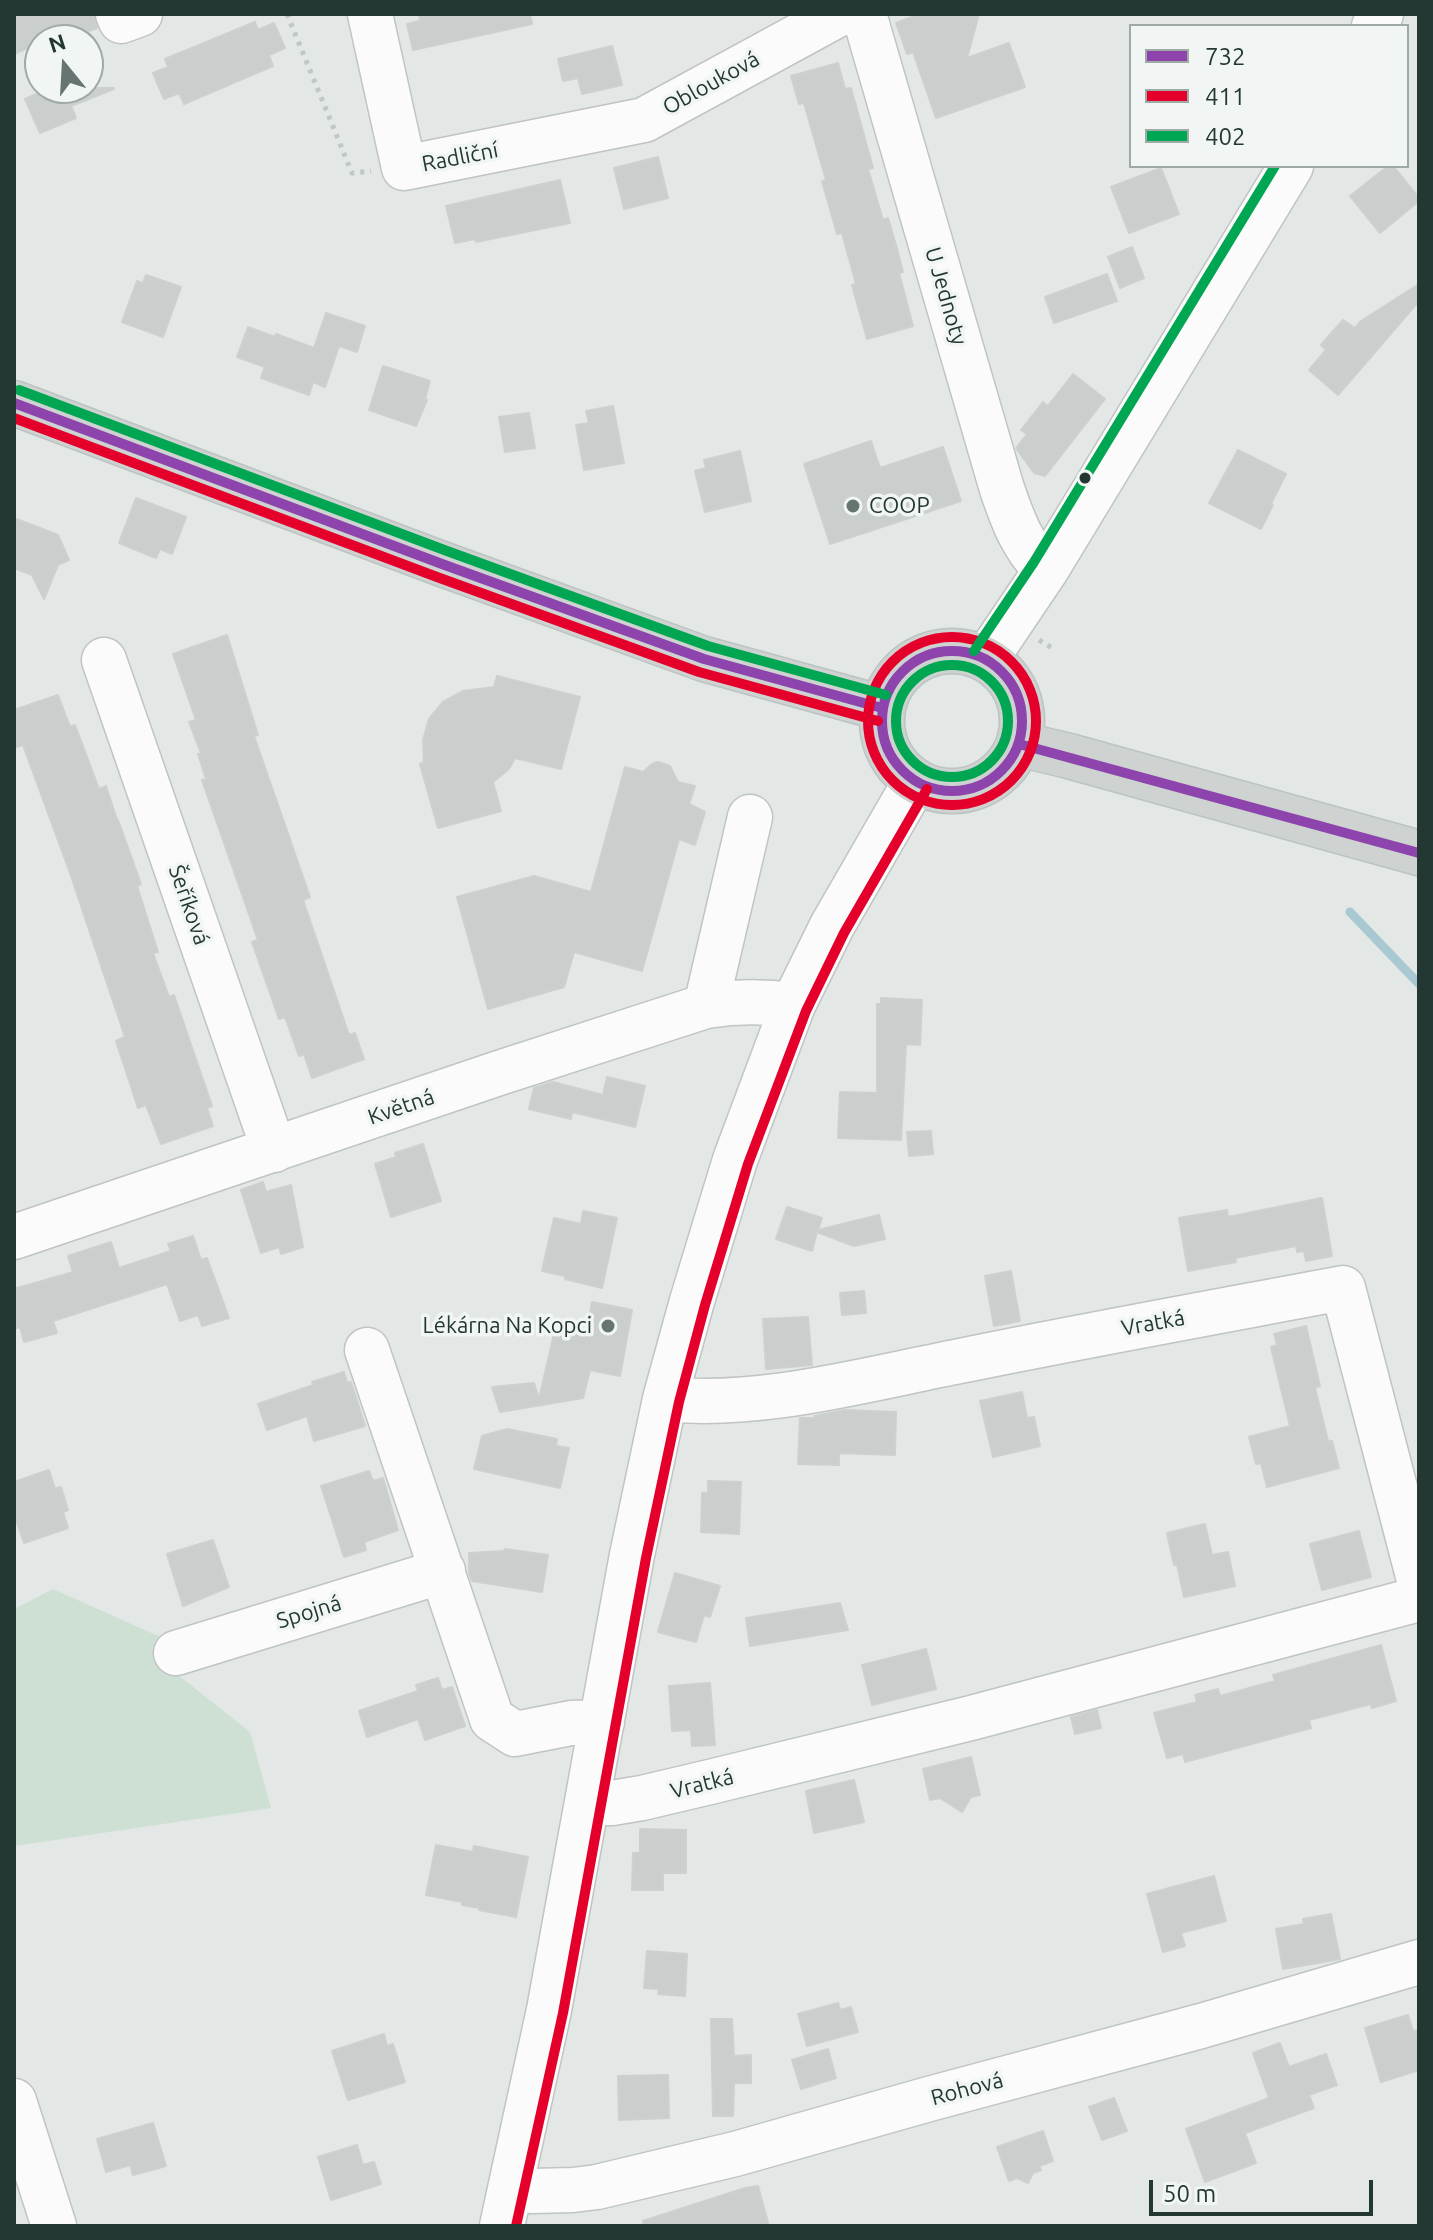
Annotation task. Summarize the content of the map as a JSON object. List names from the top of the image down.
{
  "streets": {
    "street": [
      "Oblouková",
      "Radliční",
      "U Jednoty",
      "Šeříková",
      "Květná",
      "Vratká",
      "Spojná",
      "Rohová"
    ]
  },
  "crossings": [
    ["Oblouková", "Radliční"],
    ["Šeříková", "Květná"]
  ],
  "places": ["COOP", "Lékárna Na Kopci"],
  "lines": ["transit line 402", "transit line 732", "transit line 411"],
  "legend": ["732", "411", "402"],
  "scale_bar": "50 m",
  "north": "top"
}
